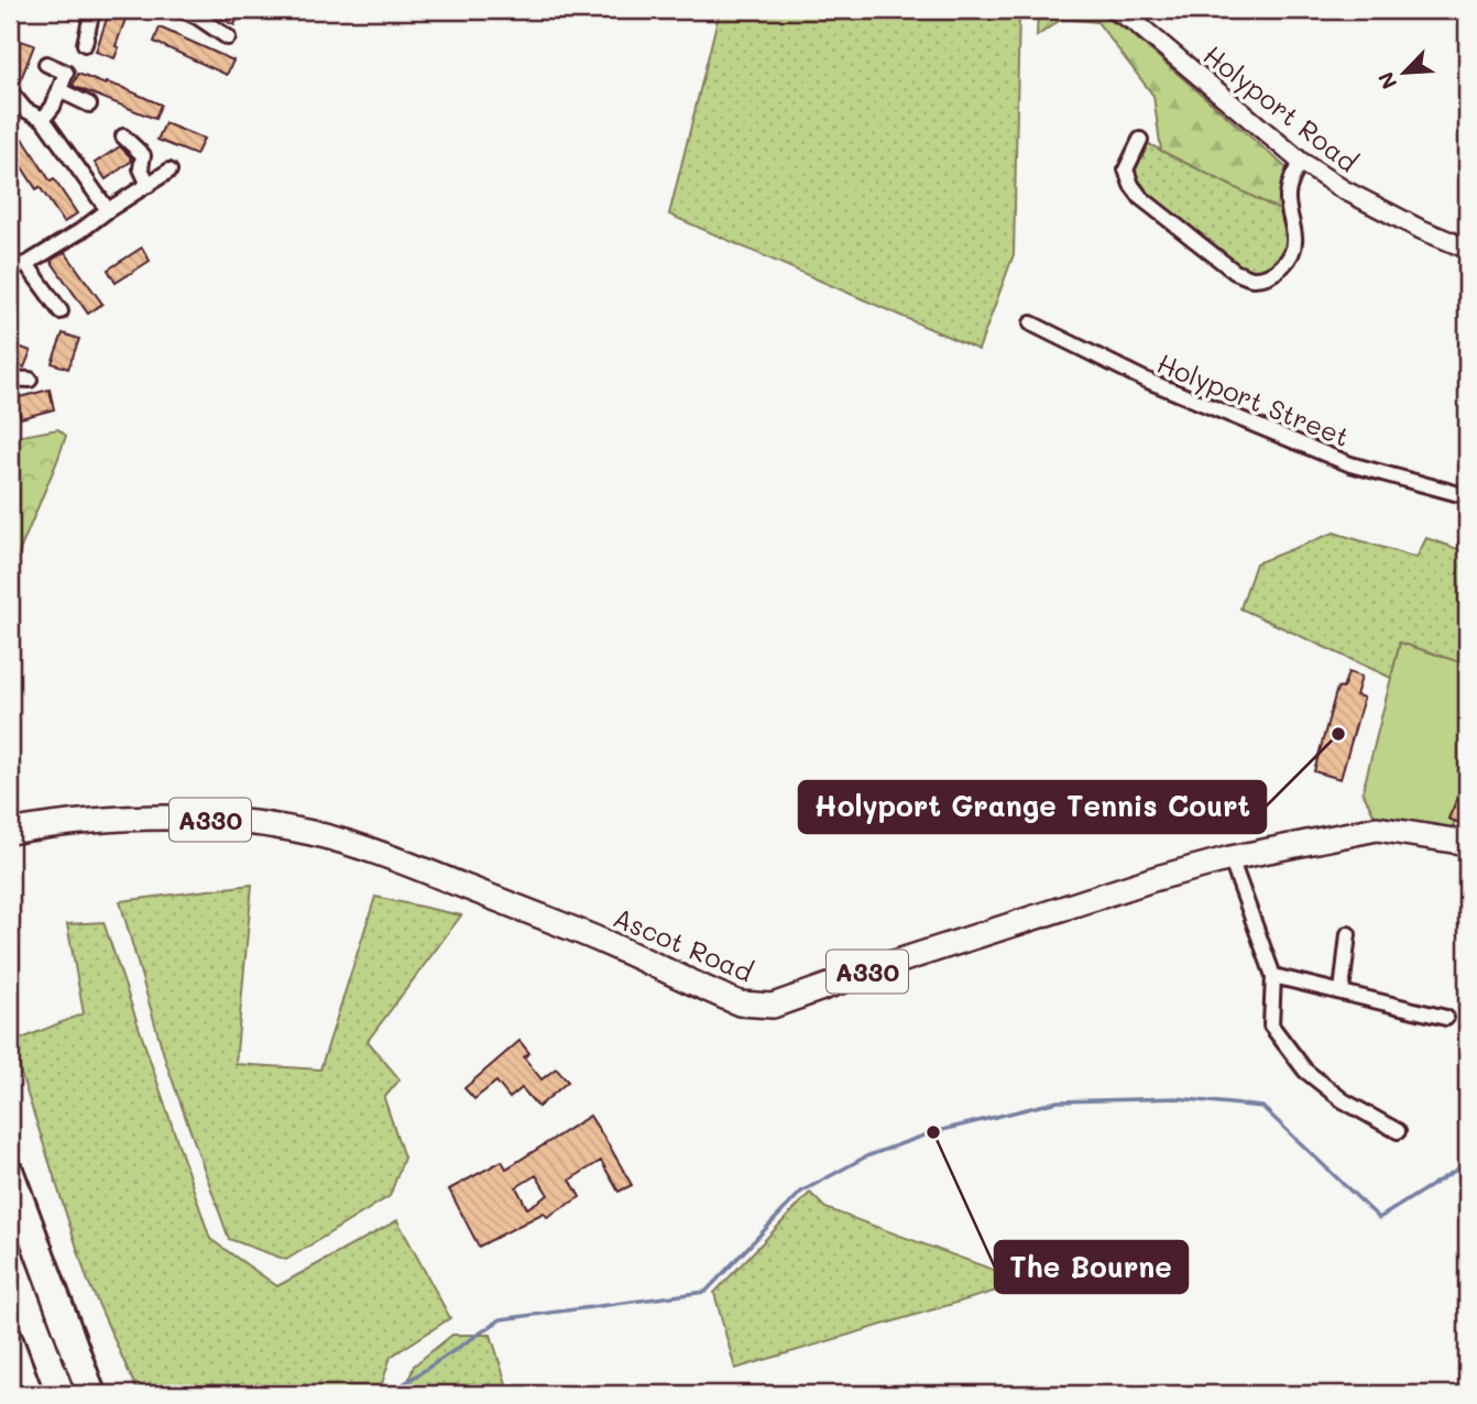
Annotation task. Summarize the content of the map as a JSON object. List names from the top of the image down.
{
  "streets": {
    "main road": ["A330", "Ascot Road"],
    "street": ["Holyport Road", "Holyport Street"]
  },
  "places": ["Holyport Grange Tennis Court", "The Bourne"],
  "north": "bottom left"
}
